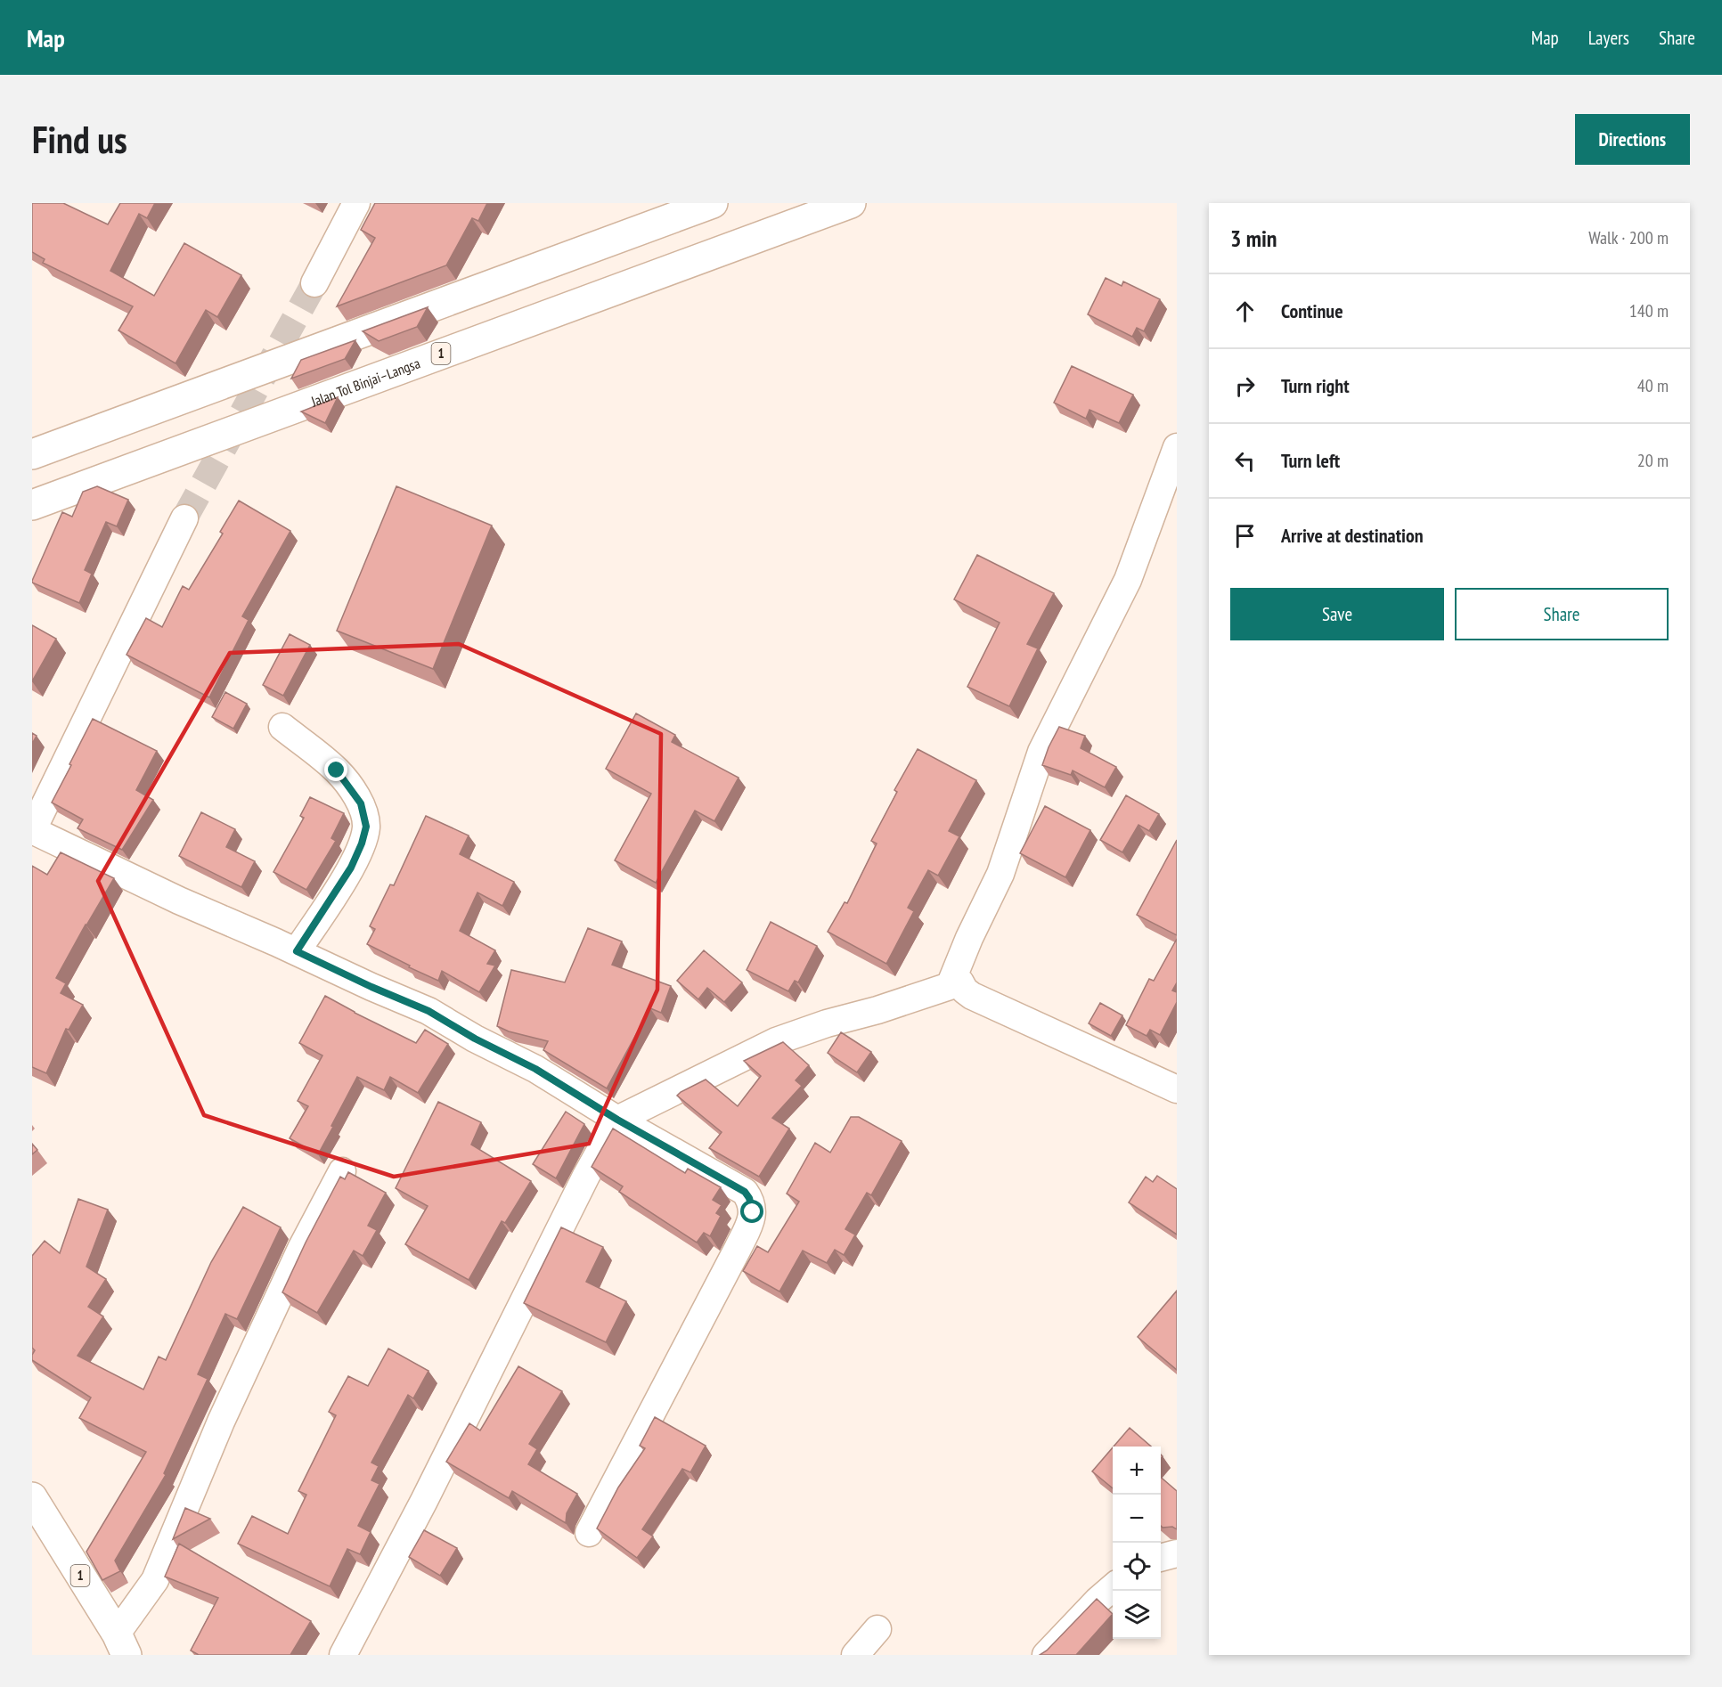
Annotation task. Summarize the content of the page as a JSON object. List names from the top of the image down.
{
  "streets": {
    "highway": ["1", "Jalan Tol Binjai–Langsa"]
  },
  "page": {
    "header": "Map",
    "nav": ["Map", "Layers", "Share"],
    "buttons": [
      "Directions",
      ["Save", "Share"]
    ],
    "title": "Find us",
    "heading": ["3 min", "Walk · 200 m"],
    "list": [
      ["Continue", "140 m"],
      ["Turn right", "40 m"],
      ["Turn left", "20 m"],
      "Arrive at destination"
    ],
    "map_buttons": ["+", "−"]
  }
}
